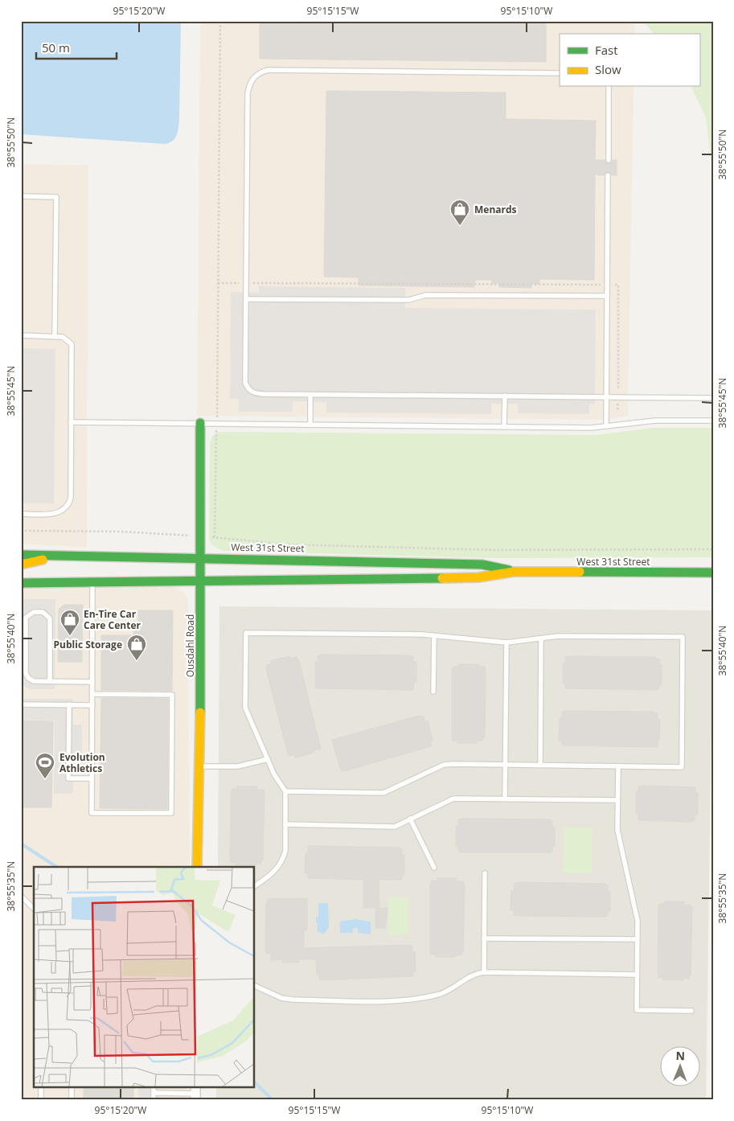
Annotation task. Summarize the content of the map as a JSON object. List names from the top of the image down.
{
  "streets": {
    "main road": ["West 31st Street", "Ousdahl Road"]
  },
  "crossings": [
    ["West 31st Street", "Ousdahl Road"]
  ],
  "places": {
    "shop": ["Menards", "En-Tire Car Care Center", "Public Storage"],
    "sports": ["Evolution Athletics"]
  },
  "legend": ["Fast", "Slow"],
  "scale_bar": "50 m",
  "north": "top",
  "coordinates": [
    "95°15'20\"W",
    "95°15'15\"W",
    "95°15'10\"W",
    "38°55'50\"N",
    "38°55'45\"N",
    "38°55'40\"N",
    "38°55'35\"N"
  ]
}
